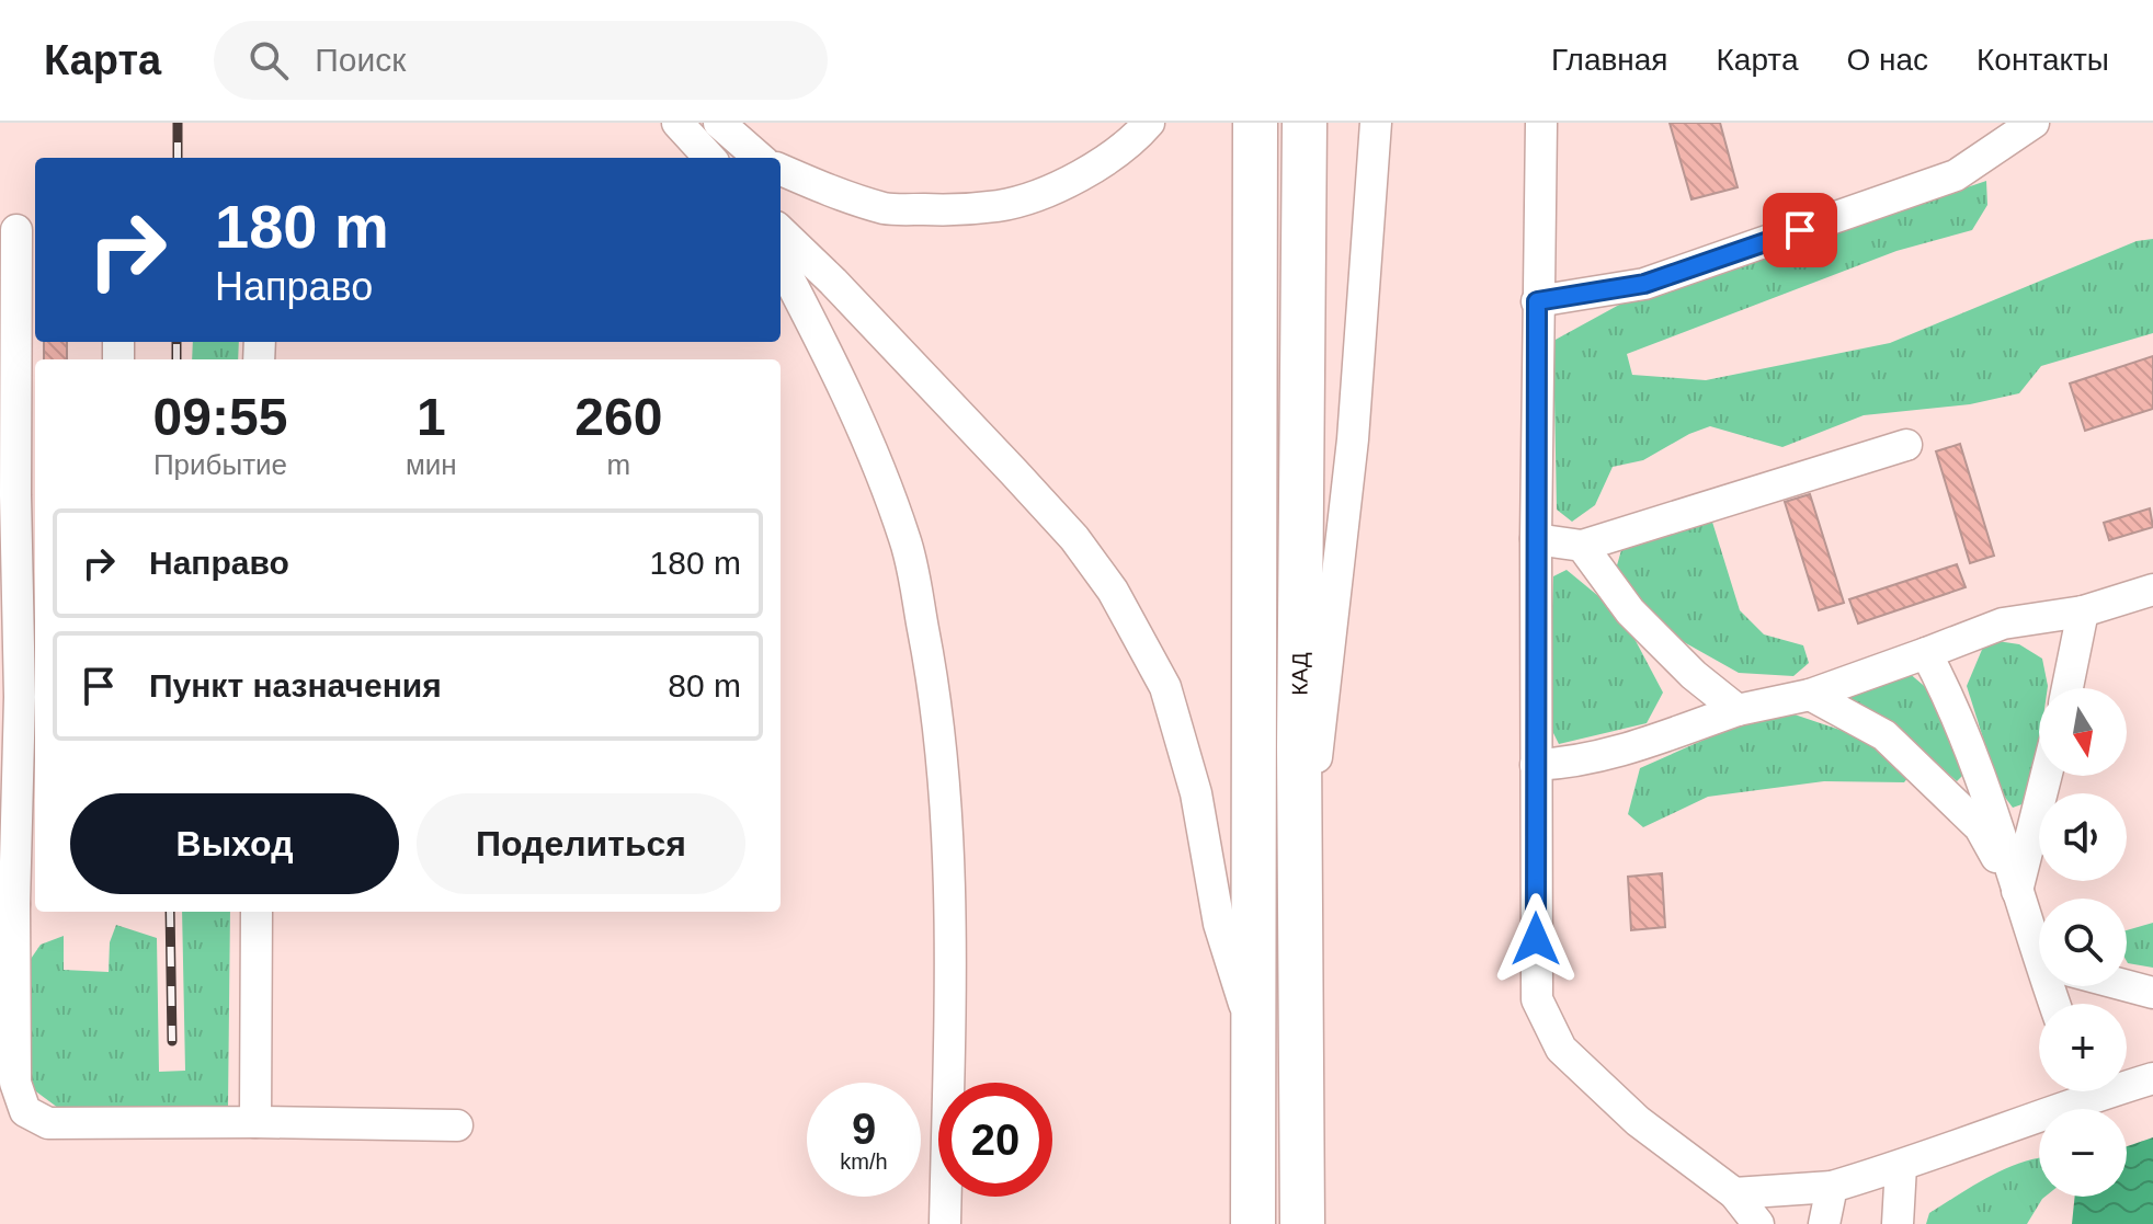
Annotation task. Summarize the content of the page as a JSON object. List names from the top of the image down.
{
  "streets": {
    "highway": ["КАД"]
  },
  "north": "bottom",
  "page": {
    "header": "Карта",
    "search": "Поиск",
    "nav": [
      "Главная",
      "Карта",
      "О нас",
      "Контакты"
    ],
    "turn": ["180 m", "Направо"],
    "eta": [
      "09:55",
      "Прибытие",
      "1",
      "мин",
      "260",
      "m"
    ],
    "list": [
      {
        "name": "Направо",
        "value": "180 m"
      },
      {
        "name": "Пункт назначения",
        "value": "80 m"
      }
    ],
    "map_buttons": ["+", "−"],
    "buttons": ["Выход", "Поделиться"],
    "speed": "9 km/h",
    "limit": "20"
  }
}
